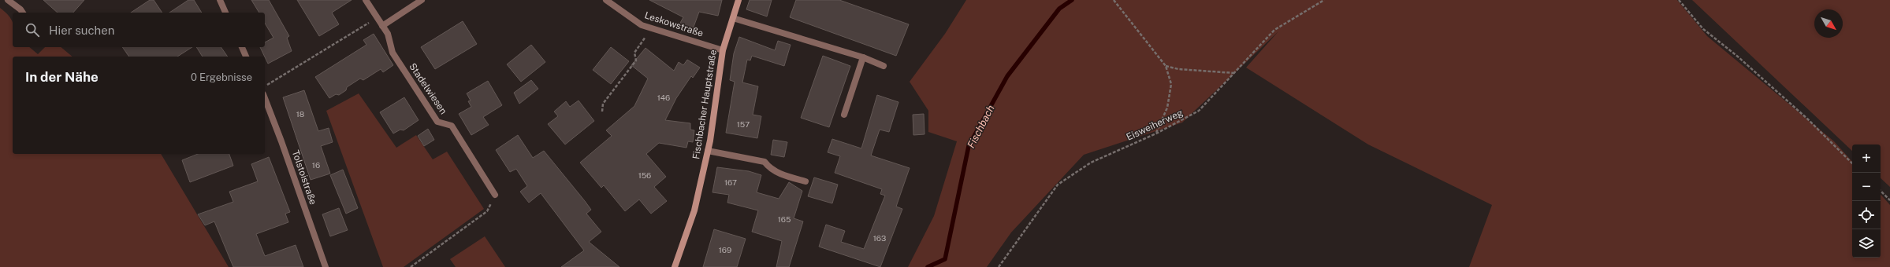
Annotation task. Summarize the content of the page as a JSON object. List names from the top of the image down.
{
  "streets": {
    "main road": ["Fischbacher Hauptstraße"],
    "street": ["Leskowstraße", "Stadelwiesen", "Tolstoistraße"],
    "path": ["Eisweiherweg"]
  },
  "crossings": [
    ["Leskowstraße", "Fischbacher Hauptstraße"]
  ],
  "water": ["Fischbach"],
  "house_numbers": [
    "146",
    "18",
    "157",
    "16",
    "156",
    "167",
    "165",
    "163",
    "169"
  ],
  "north": "bottom right",
  "page": {
    "search": "Hier suchen",
    "heading": ["In der Nähe", "0 Ergebnisse"],
    "map_buttons": ["+", "−"]
  }
}
